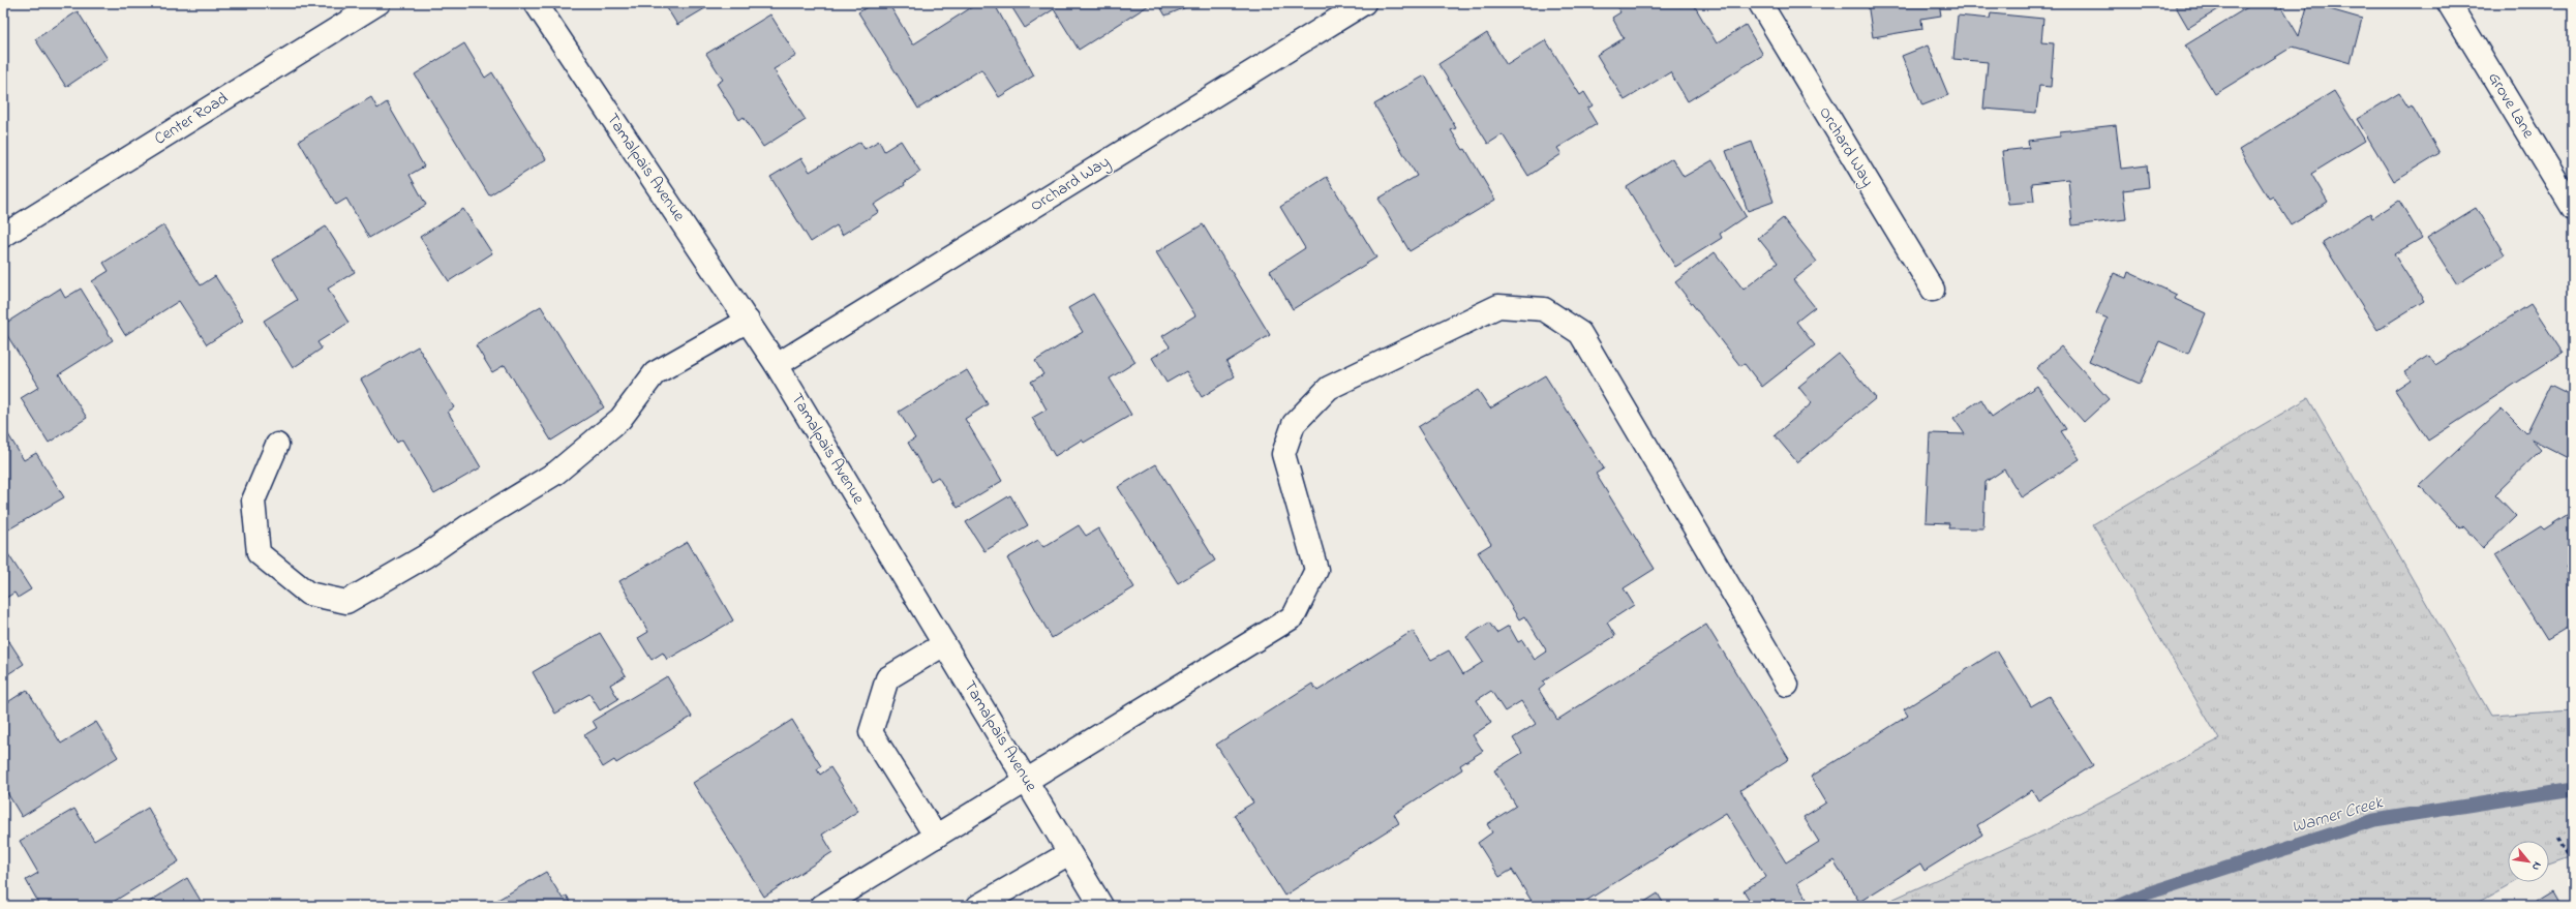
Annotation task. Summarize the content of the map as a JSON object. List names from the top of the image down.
{
  "streets": {
    "street": [
      "Grove Lane",
      "Center Road",
      "Orchard Way",
      "Tamalpais Avenue"
    ]
  },
  "crossings": [
    ["Orchard Way", "Tamalpais Avenue"]
  ],
  "water": ["Warner Creek"],
  "north": "bottom right"
}
